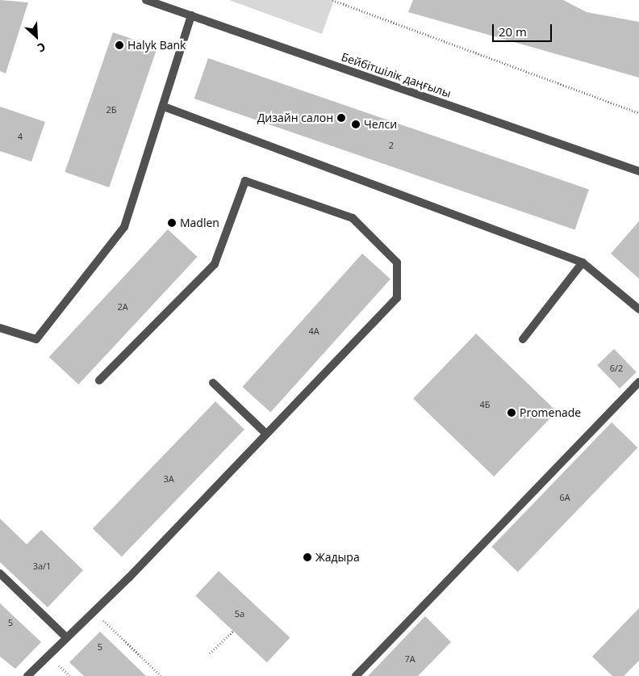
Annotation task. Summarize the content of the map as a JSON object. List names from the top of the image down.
{
  "streets": {
    "street": ["Бейбітшілік даңғылы"]
  },
  "places": [
    "Halyk Bank",
    "Дизайн салон",
    "Челси",
    "Madlen",
    "Promenade",
    "Жадыра"
  ],
  "house_numbers": [
    "2Б",
    "4",
    "2",
    "2А",
    "4А",
    "6/2",
    "4Б",
    "3А",
    "6А",
    "3а/1",
    "5а",
    "5",
    "5",
    "7А"
  ],
  "scale_bar": "20 m",
  "north": "bottom right"
}
